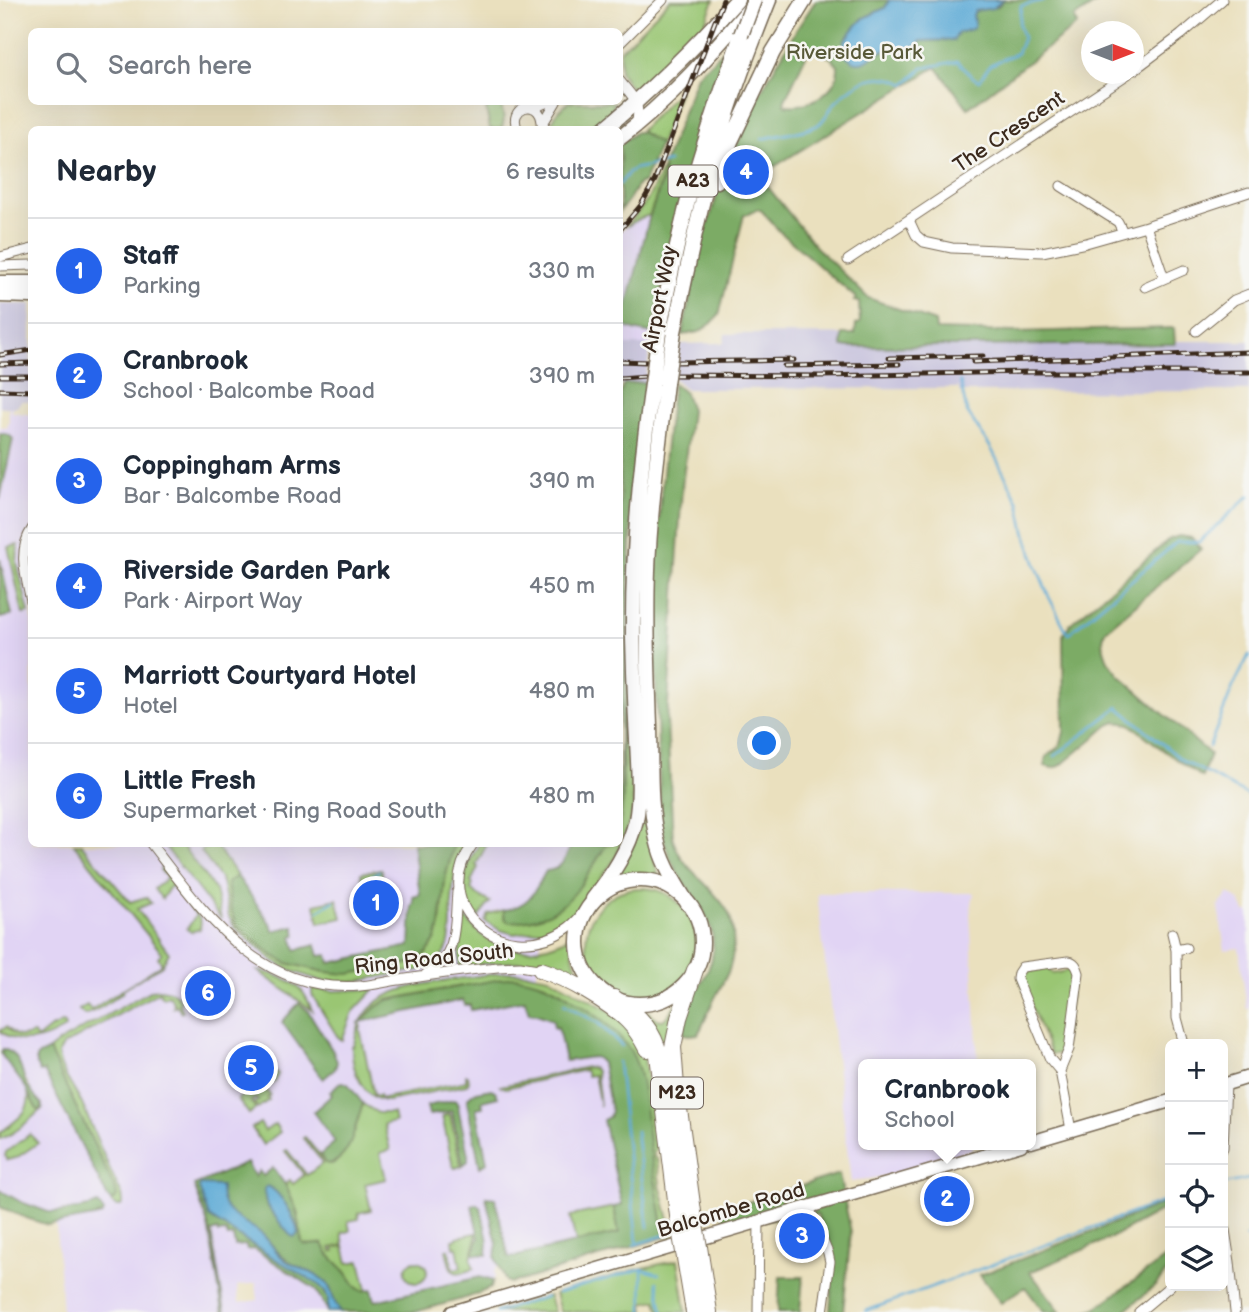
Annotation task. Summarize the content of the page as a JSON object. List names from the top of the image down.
{
  "streets": {
    "highway": ["M23"],
    "main road": ["A23", "Airport Way", "Balcombe Road"],
    "street": ["The Crescent", "Ring Road South"]
  },
  "crossings": [
    ["A23", "Airport Way"],
    ["Airport Way", "Ring Road South"],
    ["Airport Way", "M23"],
    ["Ring Road South", "M23"]
  ],
  "parks": ["Riverside Park"],
  "north": "right",
  "page": {
    "search": "Search here",
    "heading": ["Nearby", "6 results"],
    "pins": [
      "4",
      "1",
      "6",
      "5",
      "2",
      "3"
    ],
    "list": [
      {
        "mark": "1",
        "name": "Staff",
        "note": "Parking",
        "value": "330 m"
      },
      {
        "mark": "2",
        "name": "Cranbrook",
        "note": "School · Balcombe Road",
        "value": "390 m"
      },
      {
        "mark": "3",
        "name": "Coppingham Arms",
        "note": "Bar · Balcombe Road",
        "value": "390 m"
      },
      {
        "mark": "4",
        "name": "Riverside Garden Park",
        "note": "Park · Airport Way",
        "value": "450 m"
      },
      {
        "mark": "5",
        "name": "Marriott Courtyard Hotel",
        "note": "Hotel",
        "value": "480 m"
      },
      {
        "mark": "6",
        "name": "Little Fresh",
        "note": "Supermarket · Ring Road South",
        "value": "480 m"
      }
    ],
    "map_buttons": ["+", "−"],
    "popup": ["Cranbrook", "School"]
  }
}
